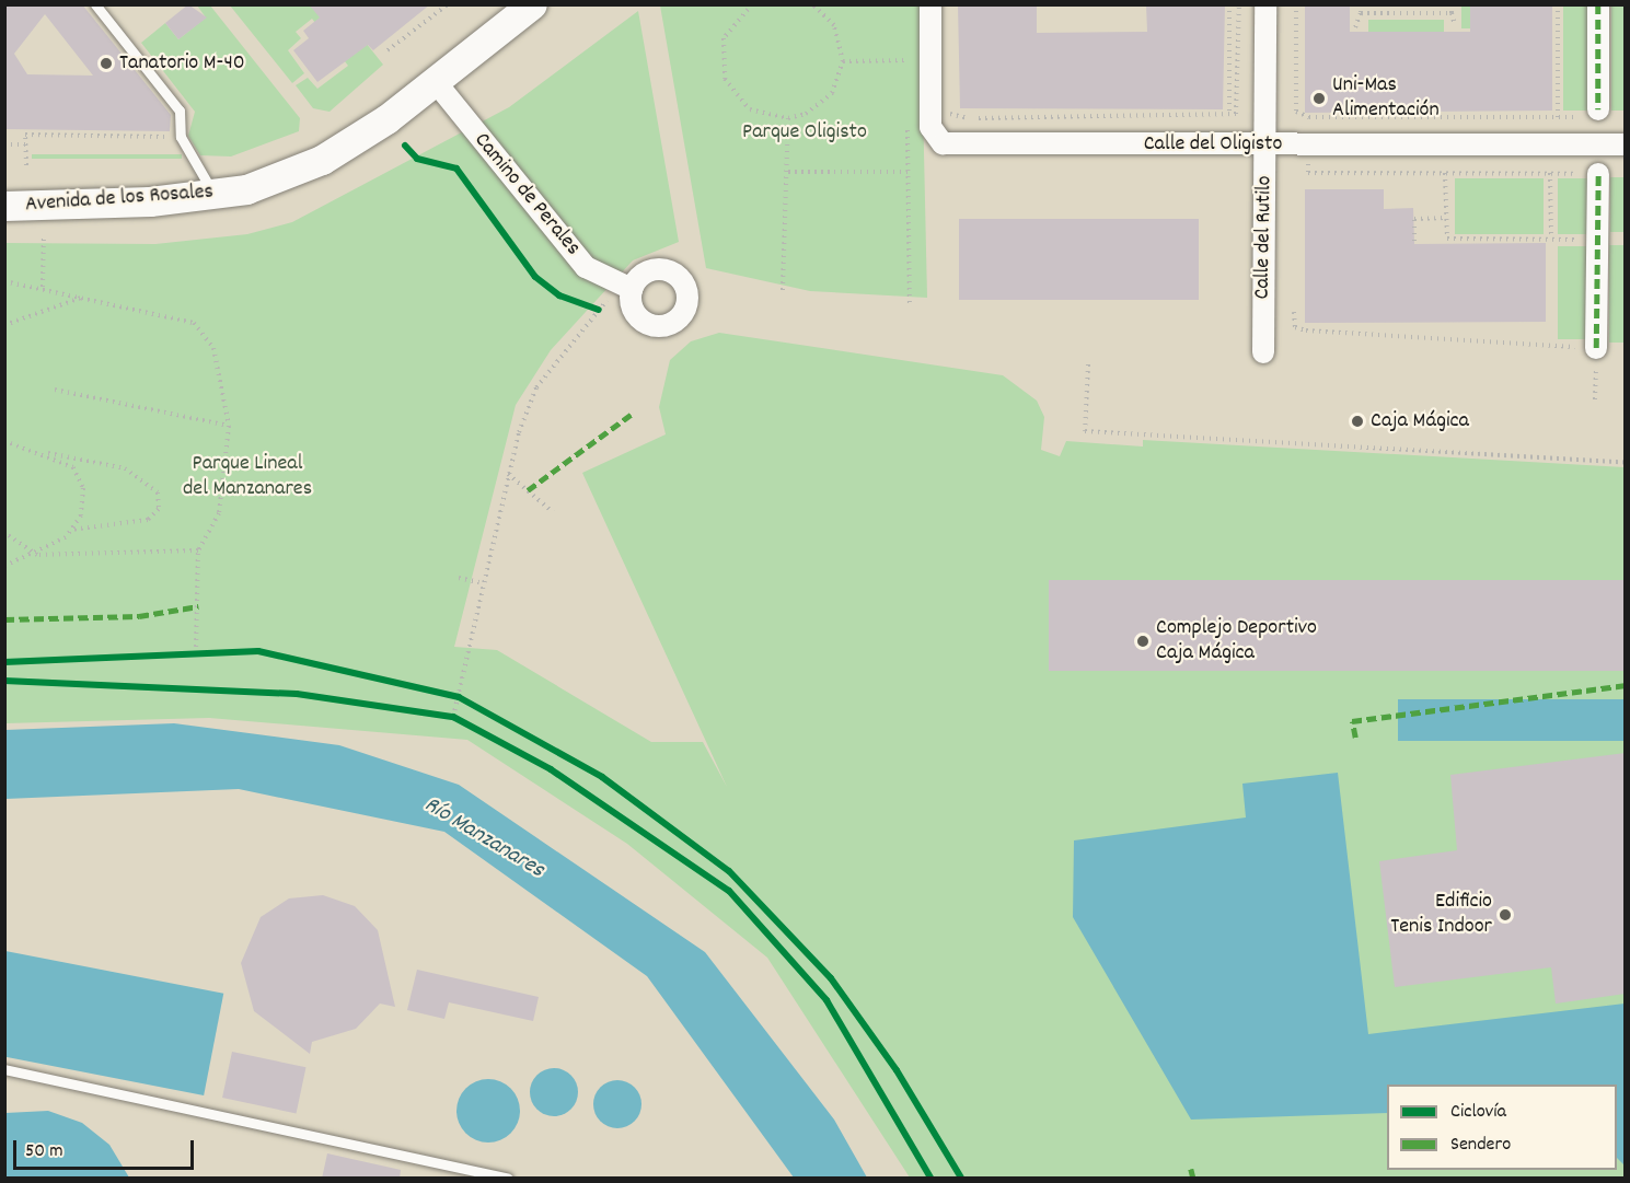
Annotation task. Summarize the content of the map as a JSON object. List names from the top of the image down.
{
  "streets": {
    "main road": ["Avenida de los Rosales"],
    "street": ["Calle del Oligisto", "Camino de Perales", "Calle del Rutilo"]
  },
  "crossings": [
    ["Calle del Oligisto", "Calle del Rutilo"],
    ["Camino de Perales", "Avenida de los Rosales"]
  ],
  "water": ["Río Manzanares"],
  "parks": ["Parque Oligisto", "Parque Lineal del Manzanares"],
  "places": [
    "Tanatorio M-40",
    "Uni-Mas Alimentación",
    "Caja Mágica",
    "Complejo Deportivo Caja Mágica",
    "Edificio Tenis Indoor"
  ],
  "legend": ["Ciclovía", "Sendero"],
  "scale_bar": "50 m"
}
